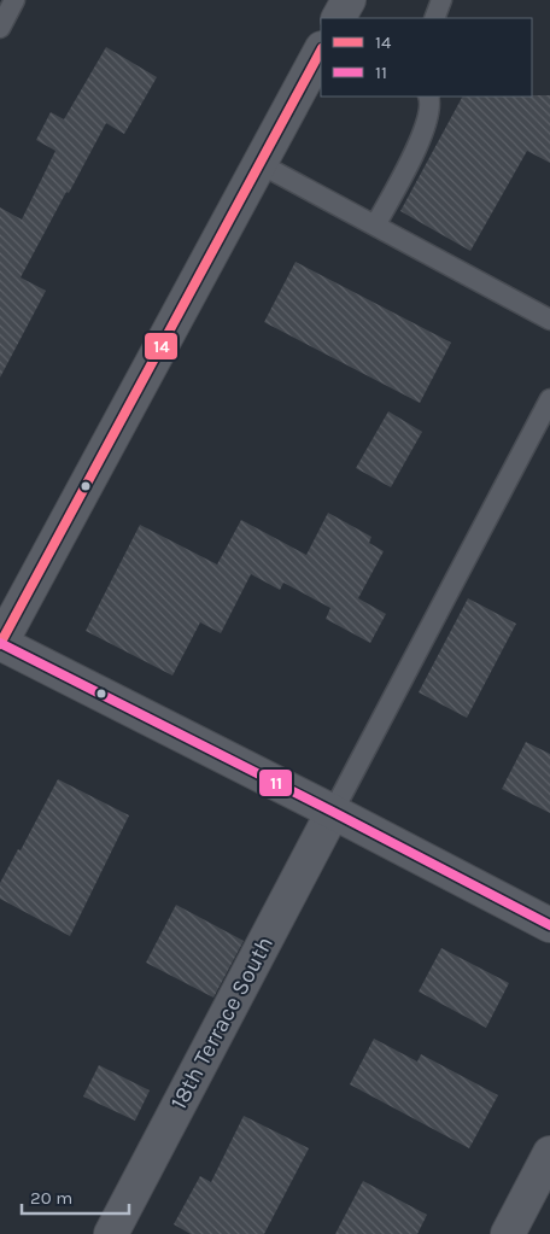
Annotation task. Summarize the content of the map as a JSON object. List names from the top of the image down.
{
  "streets": {
    "street": ["18th Terrace South"]
  },
  "lines": ["transit line 14", "transit line 11"],
  "legend": ["14", "11"],
  "scale_bar": "20 m"
}
